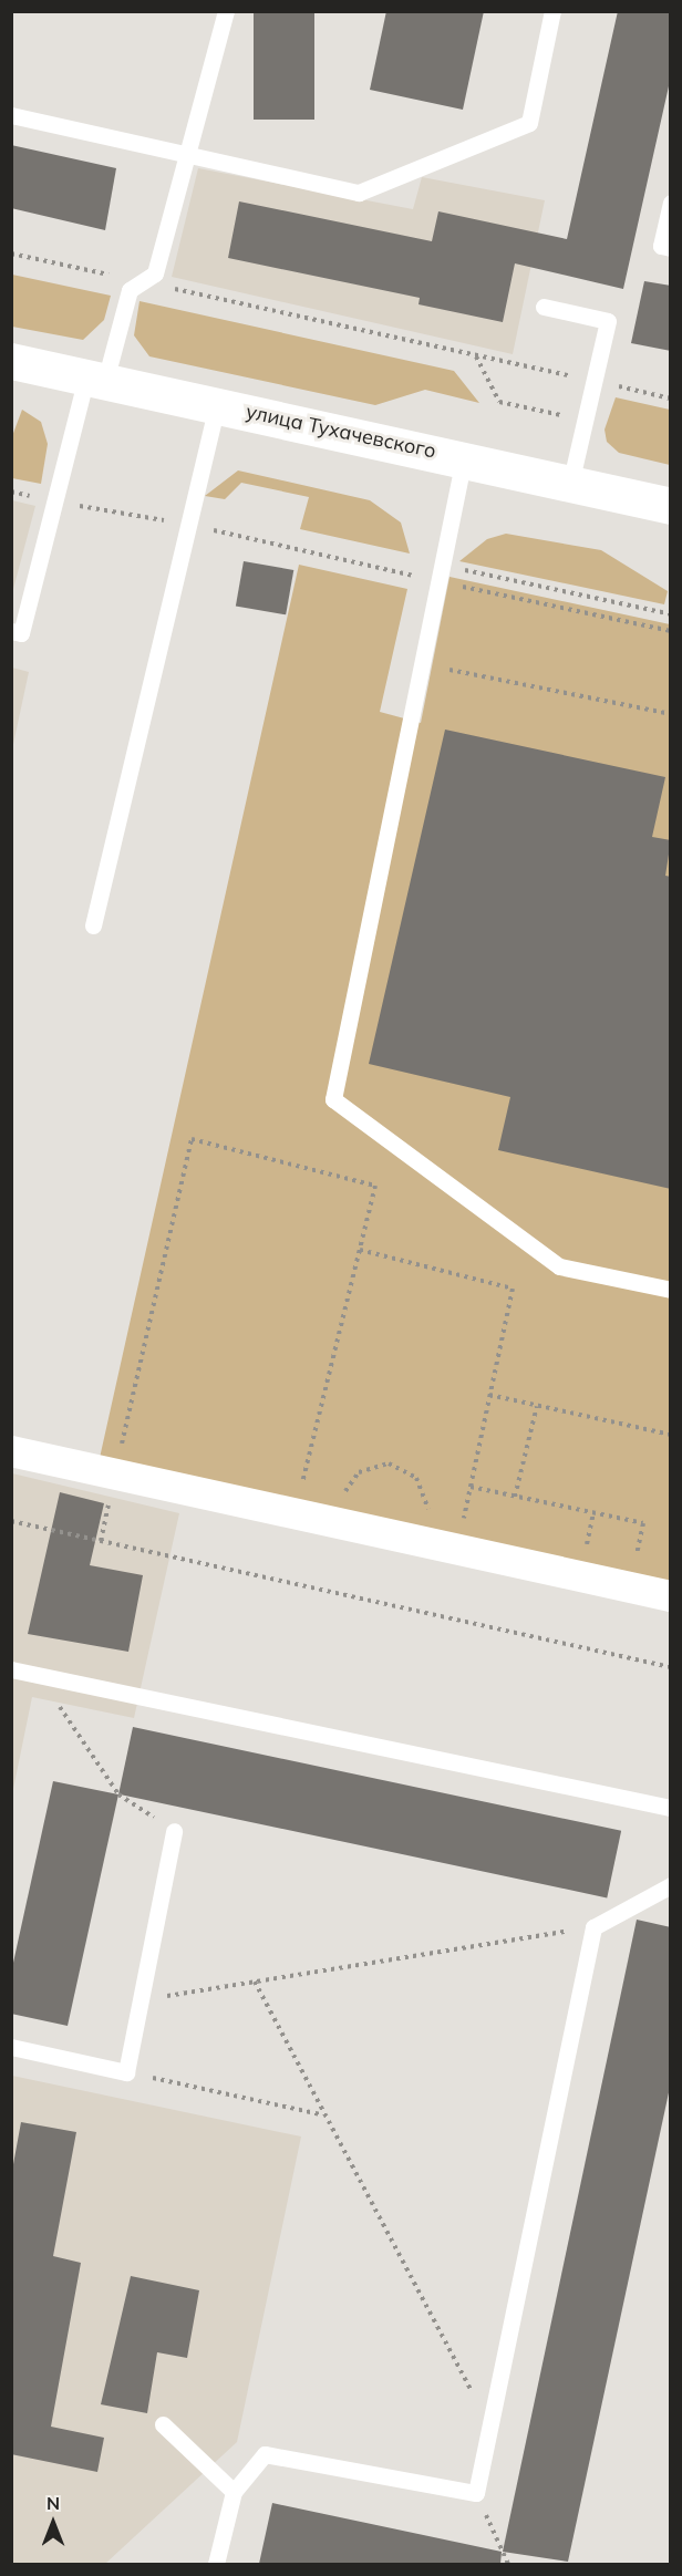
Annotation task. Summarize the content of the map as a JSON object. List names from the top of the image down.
{
  "streets": {
    "street": ["улица Тухачевского"]
  },
  "north": "top"
}
